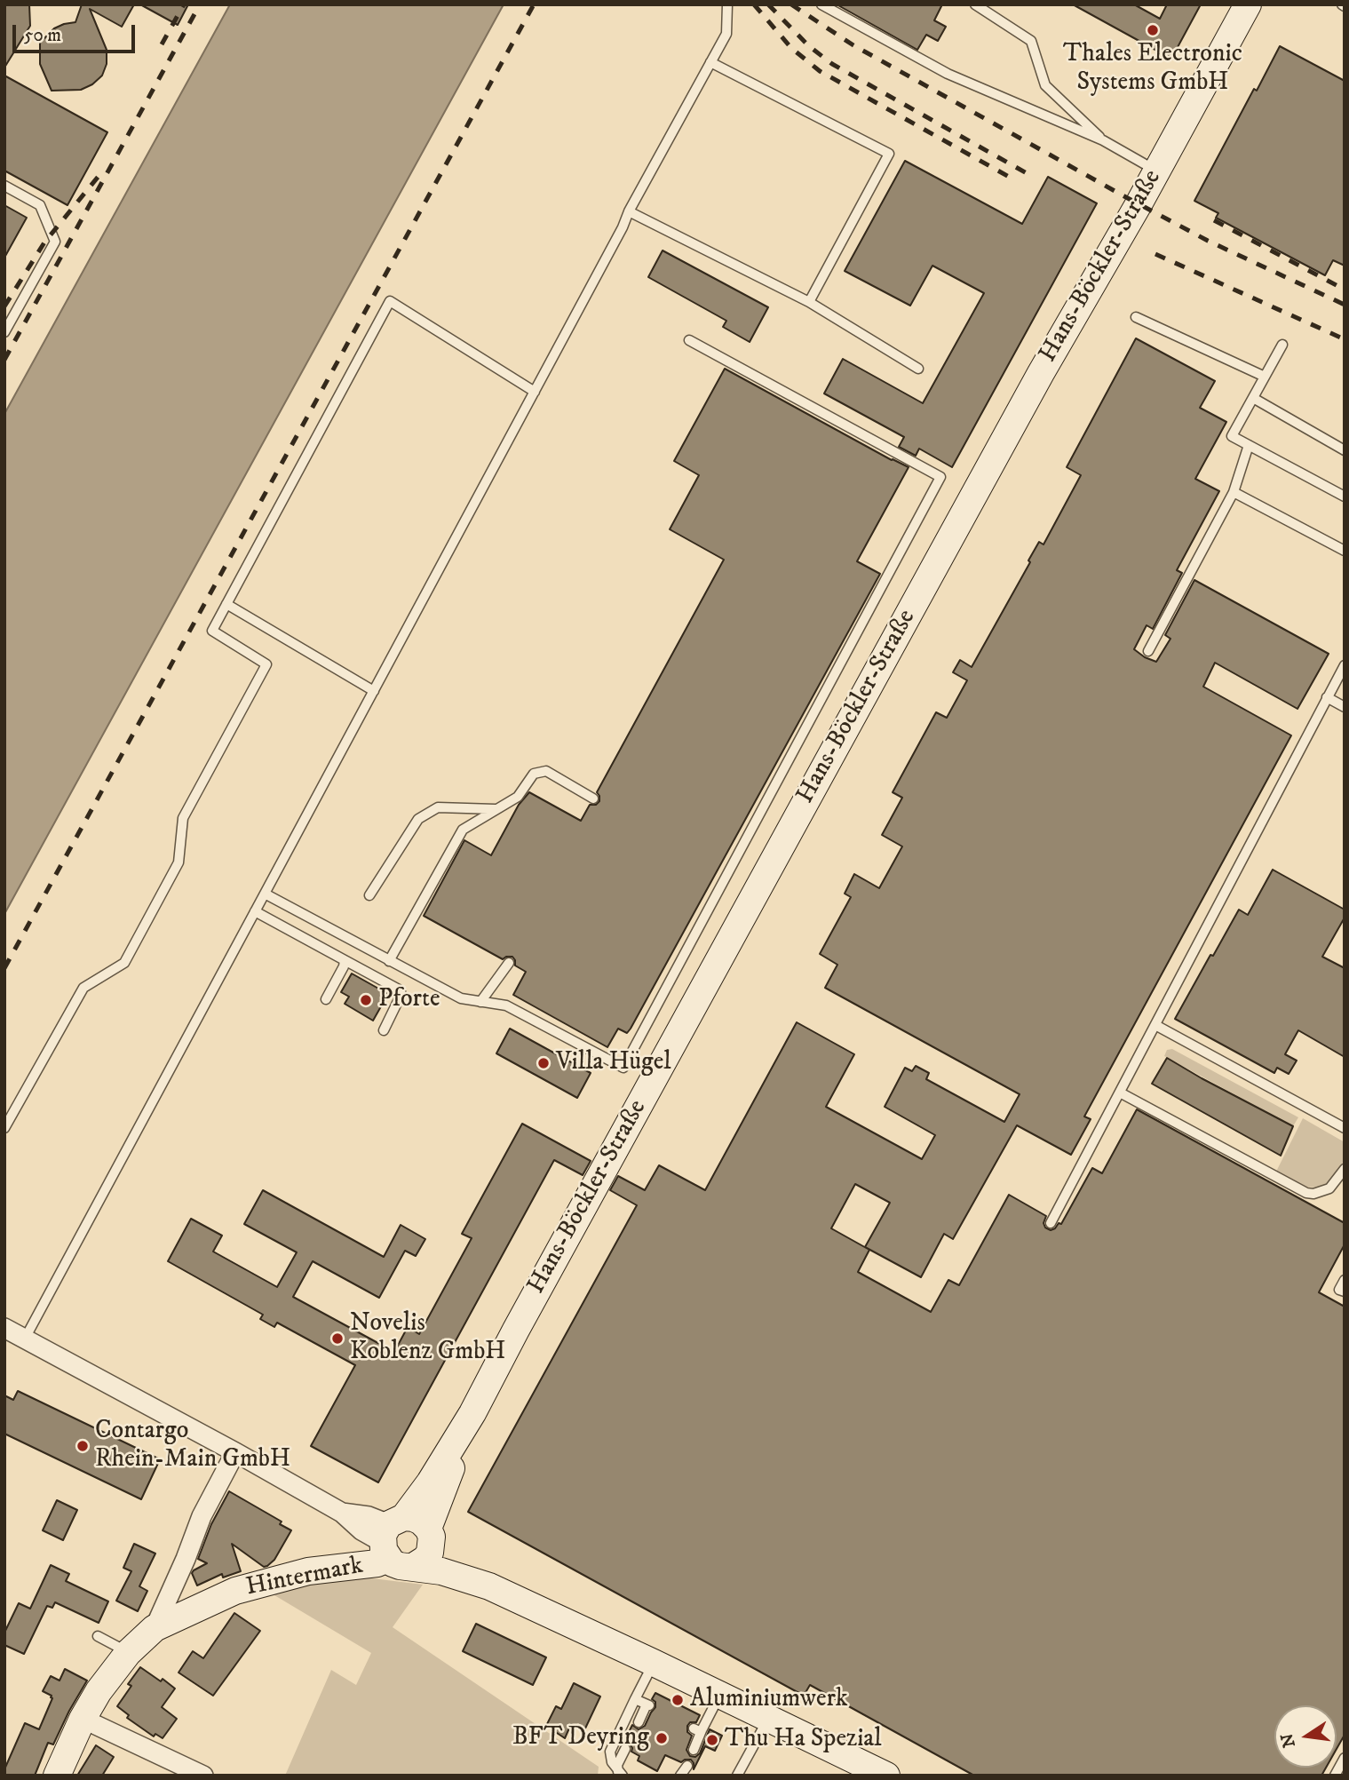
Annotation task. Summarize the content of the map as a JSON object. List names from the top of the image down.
{
  "streets": {
    "main road": ["Hans-Böckler-Straße", "Hintermark"]
  },
  "crossings": [
    ["Hans-Böckler-Straße", "Hintermark"]
  ],
  "places": [
    "Thales Electronic Systems GmbH",
    "Pforte",
    "Villa Hügel",
    "Novelis Koblenz GmbH",
    "Contargo Rhein-Main GmbH",
    "Aluminiumwerk",
    "BFT Deyring",
    "Thu Ha Spezial"
  ],
  "scale_bar": "50 m",
  "north": "left"
}
